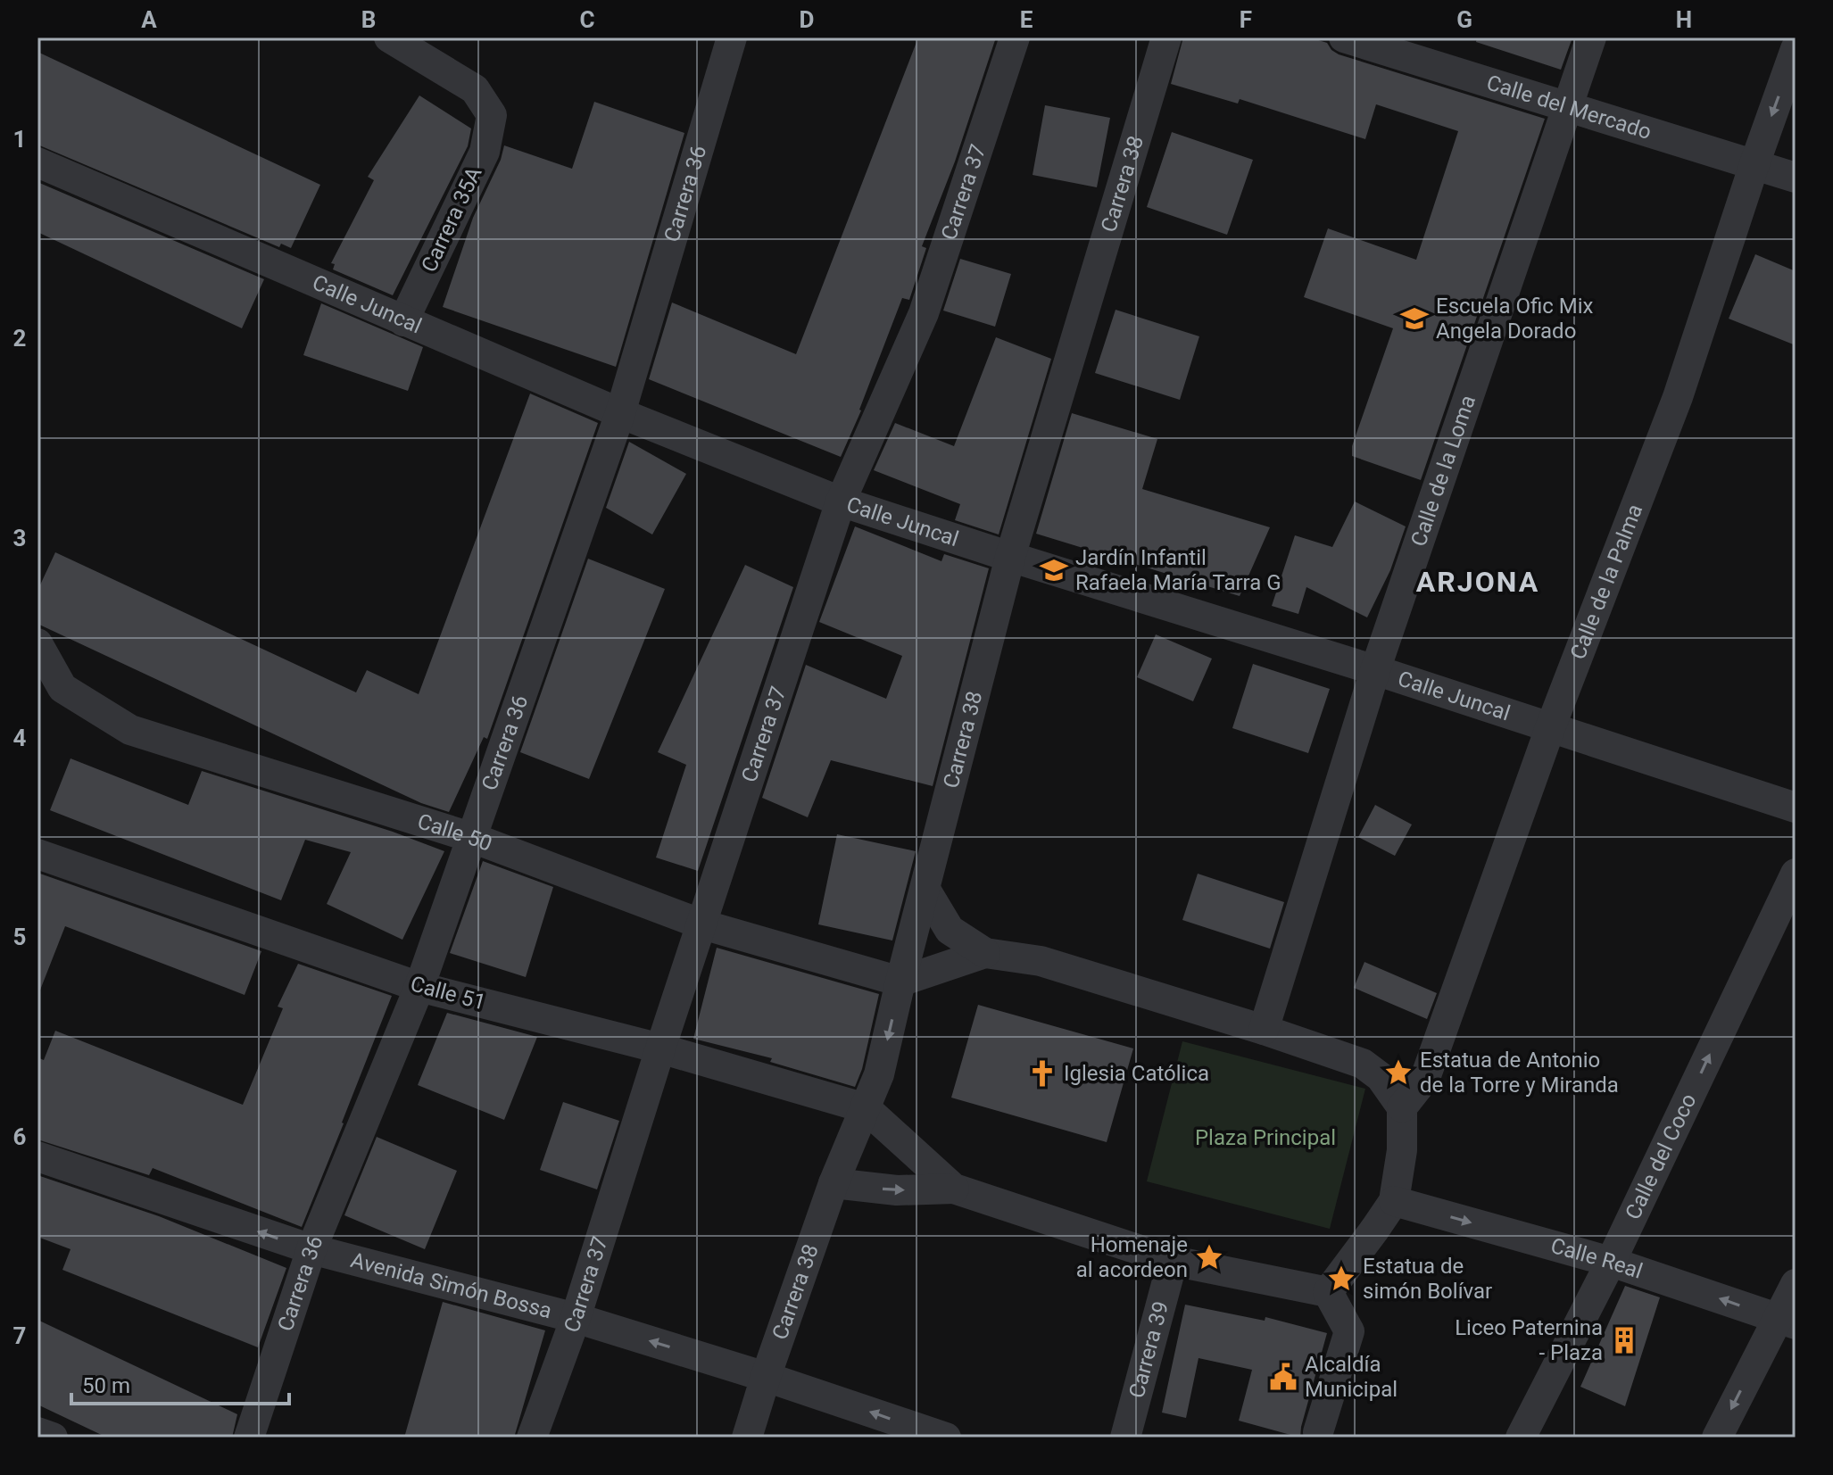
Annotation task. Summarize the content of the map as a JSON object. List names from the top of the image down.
{
  "streets": {
    "street": [
      "Calle del Mercado",
      "Carrera 38",
      "Carrera 37",
      "Carrera 36",
      "Carrera 35A",
      "Calle Juncal",
      "Calle de la Loma",
      "Calle de la Palma",
      "Calle 50",
      "Calle 51",
      "Calle del Coco",
      "Calle Real",
      "Avenida Simón Bossa",
      "Carrera 39"
    ]
  },
  "crossings": [
    ["Calle del Mercado", "Calle de la Loma"],
    ["Calle del Mercado", "Calle de la Palma"],
    ["Carrera 38", "Calle Juncal"],
    ["Carrera 38", "Calle 50"],
    ["Carrera 38", "Calle 51"],
    ["Carrera 38", "Avenida Simón Bossa"],
    ["Carrera 37", "Calle Juncal"],
    ["Carrera 37", "Calle 50"],
    ["Carrera 37", "Calle 51"],
    ["Carrera 37", "Avenida Simón Bossa"],
    ["Carrera 36", "Calle Juncal"],
    ["Carrera 36", "Calle 50"],
    ["Carrera 36", "Calle 51"],
    ["Carrera 36", "Avenida Simón Bossa"],
    ["Carrera 35A", "Calle Juncal"],
    ["Calle Juncal", "Calle de la Loma"],
    ["Calle Juncal", "Calle de la Palma"],
    ["Calle del Coco", "Calle Real"]
  ],
  "one_way": ["Calle del Coco"],
  "districts": ["ARJONA"],
  "parks": ["Plaza Principal"],
  "places": {
    "school or university": ["Escuela Ofic Mix Angela Dorado", "Jardín Infantil Rafaela María Tarra G"],
    "place": ["Estatua de Antonio de la Torre y Miranda", "Homenaje al acordeon", "Estatua de simón Bolívar"],
    "church": ["Iglesia Católica"],
    "building": ["Liceo Paternina - Plaza"],
    "public building": ["Alcaldía Municipal"]
  },
  "scale_bar": "50 m",
  "grid": {
    "columns": [
      "A",
      "B",
      "C",
      "D",
      "E",
      "F",
      "G",
      "H"
    ],
    "rows": [
      "1",
      "2",
      "3",
      "4",
      "5",
      "6",
      "7"
    ]
  }
}
